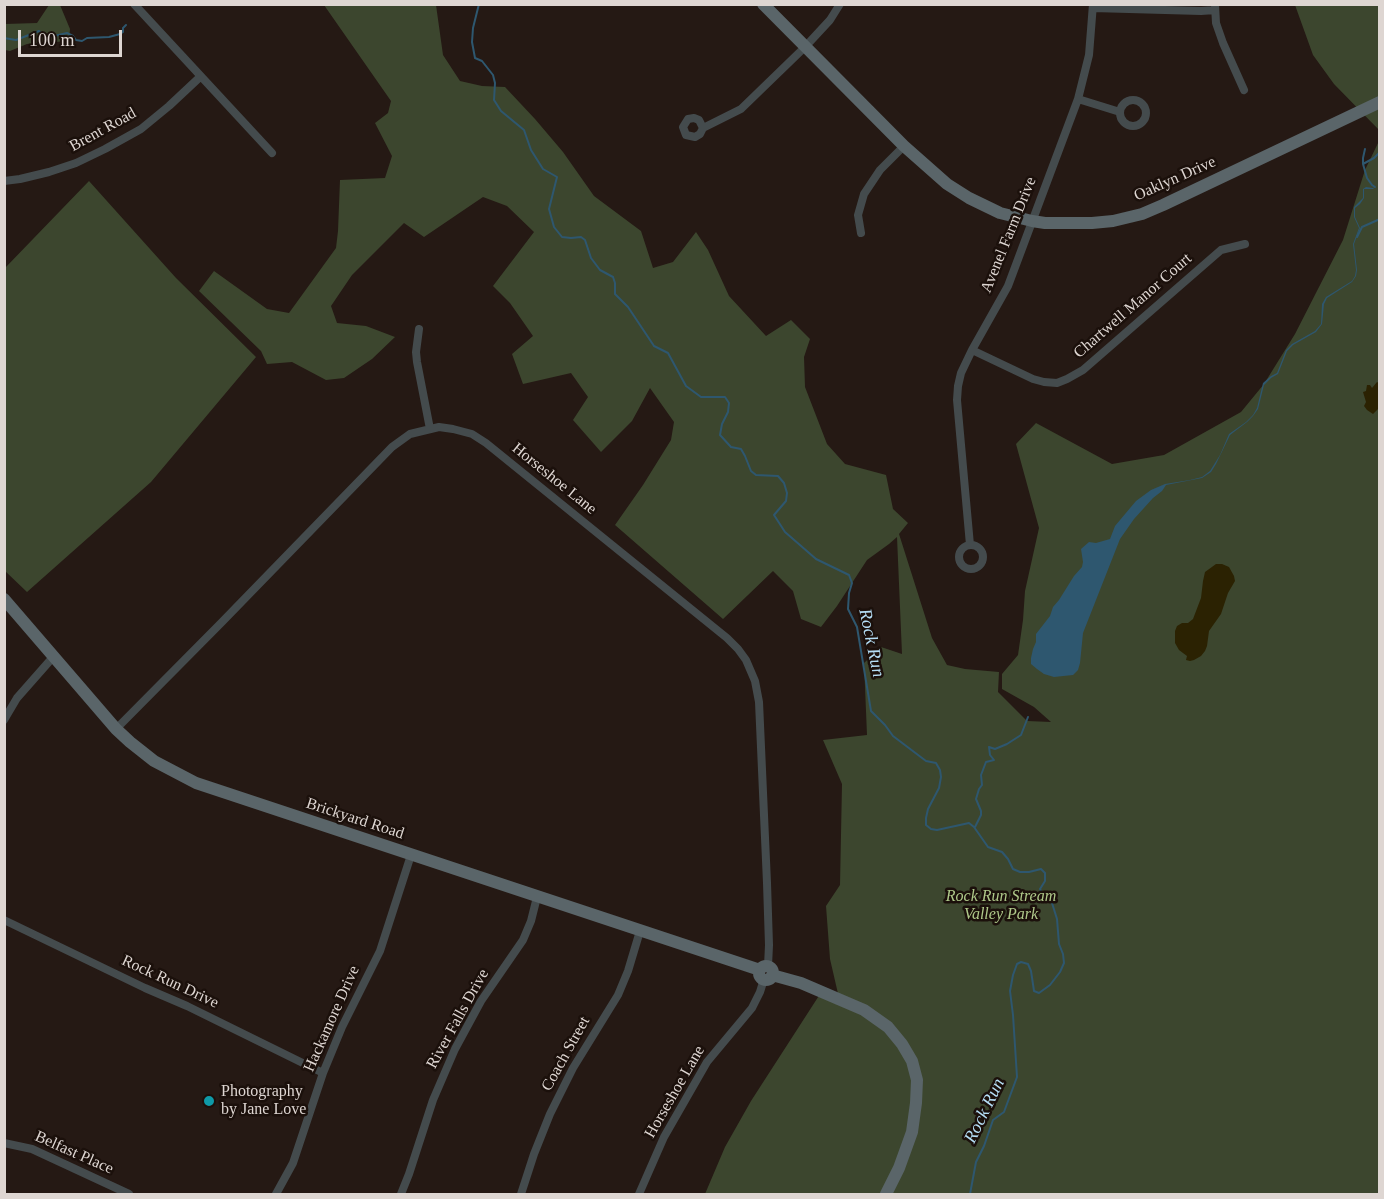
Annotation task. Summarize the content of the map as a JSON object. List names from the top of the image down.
{
  "streets": {
    "street": [
      "Brent Road",
      "Oaklyn Drive",
      "Avenel Farm Drive",
      "Chartwell Manor Court",
      "Horseshoe Lane",
      "Brickyard Road",
      "Rock Run Drive",
      "Hackamore Drive",
      "River Falls Drive",
      "Coach Street",
      "Belfast Place"
    ]
  },
  "crossings": [
    ["Oaklyn Drive", "Avenel Farm Drive"],
    ["Avenel Farm Drive", "Chartwell Manor Court"],
    ["Horseshoe Lane", "Brickyard Road"],
    ["Brickyard Road", "Hackamore Drive"],
    ["Brickyard Road", "River Falls Drive"],
    ["Brickyard Road", "Coach Street"],
    ["Rock Run Drive", "Hackamore Drive"]
  ],
  "water": ["Rock Run"],
  "parks": ["Rock Run Stream Valley Park"],
  "places": ["Photography by Jane Love"],
  "scale_bar": "100 m"
}
